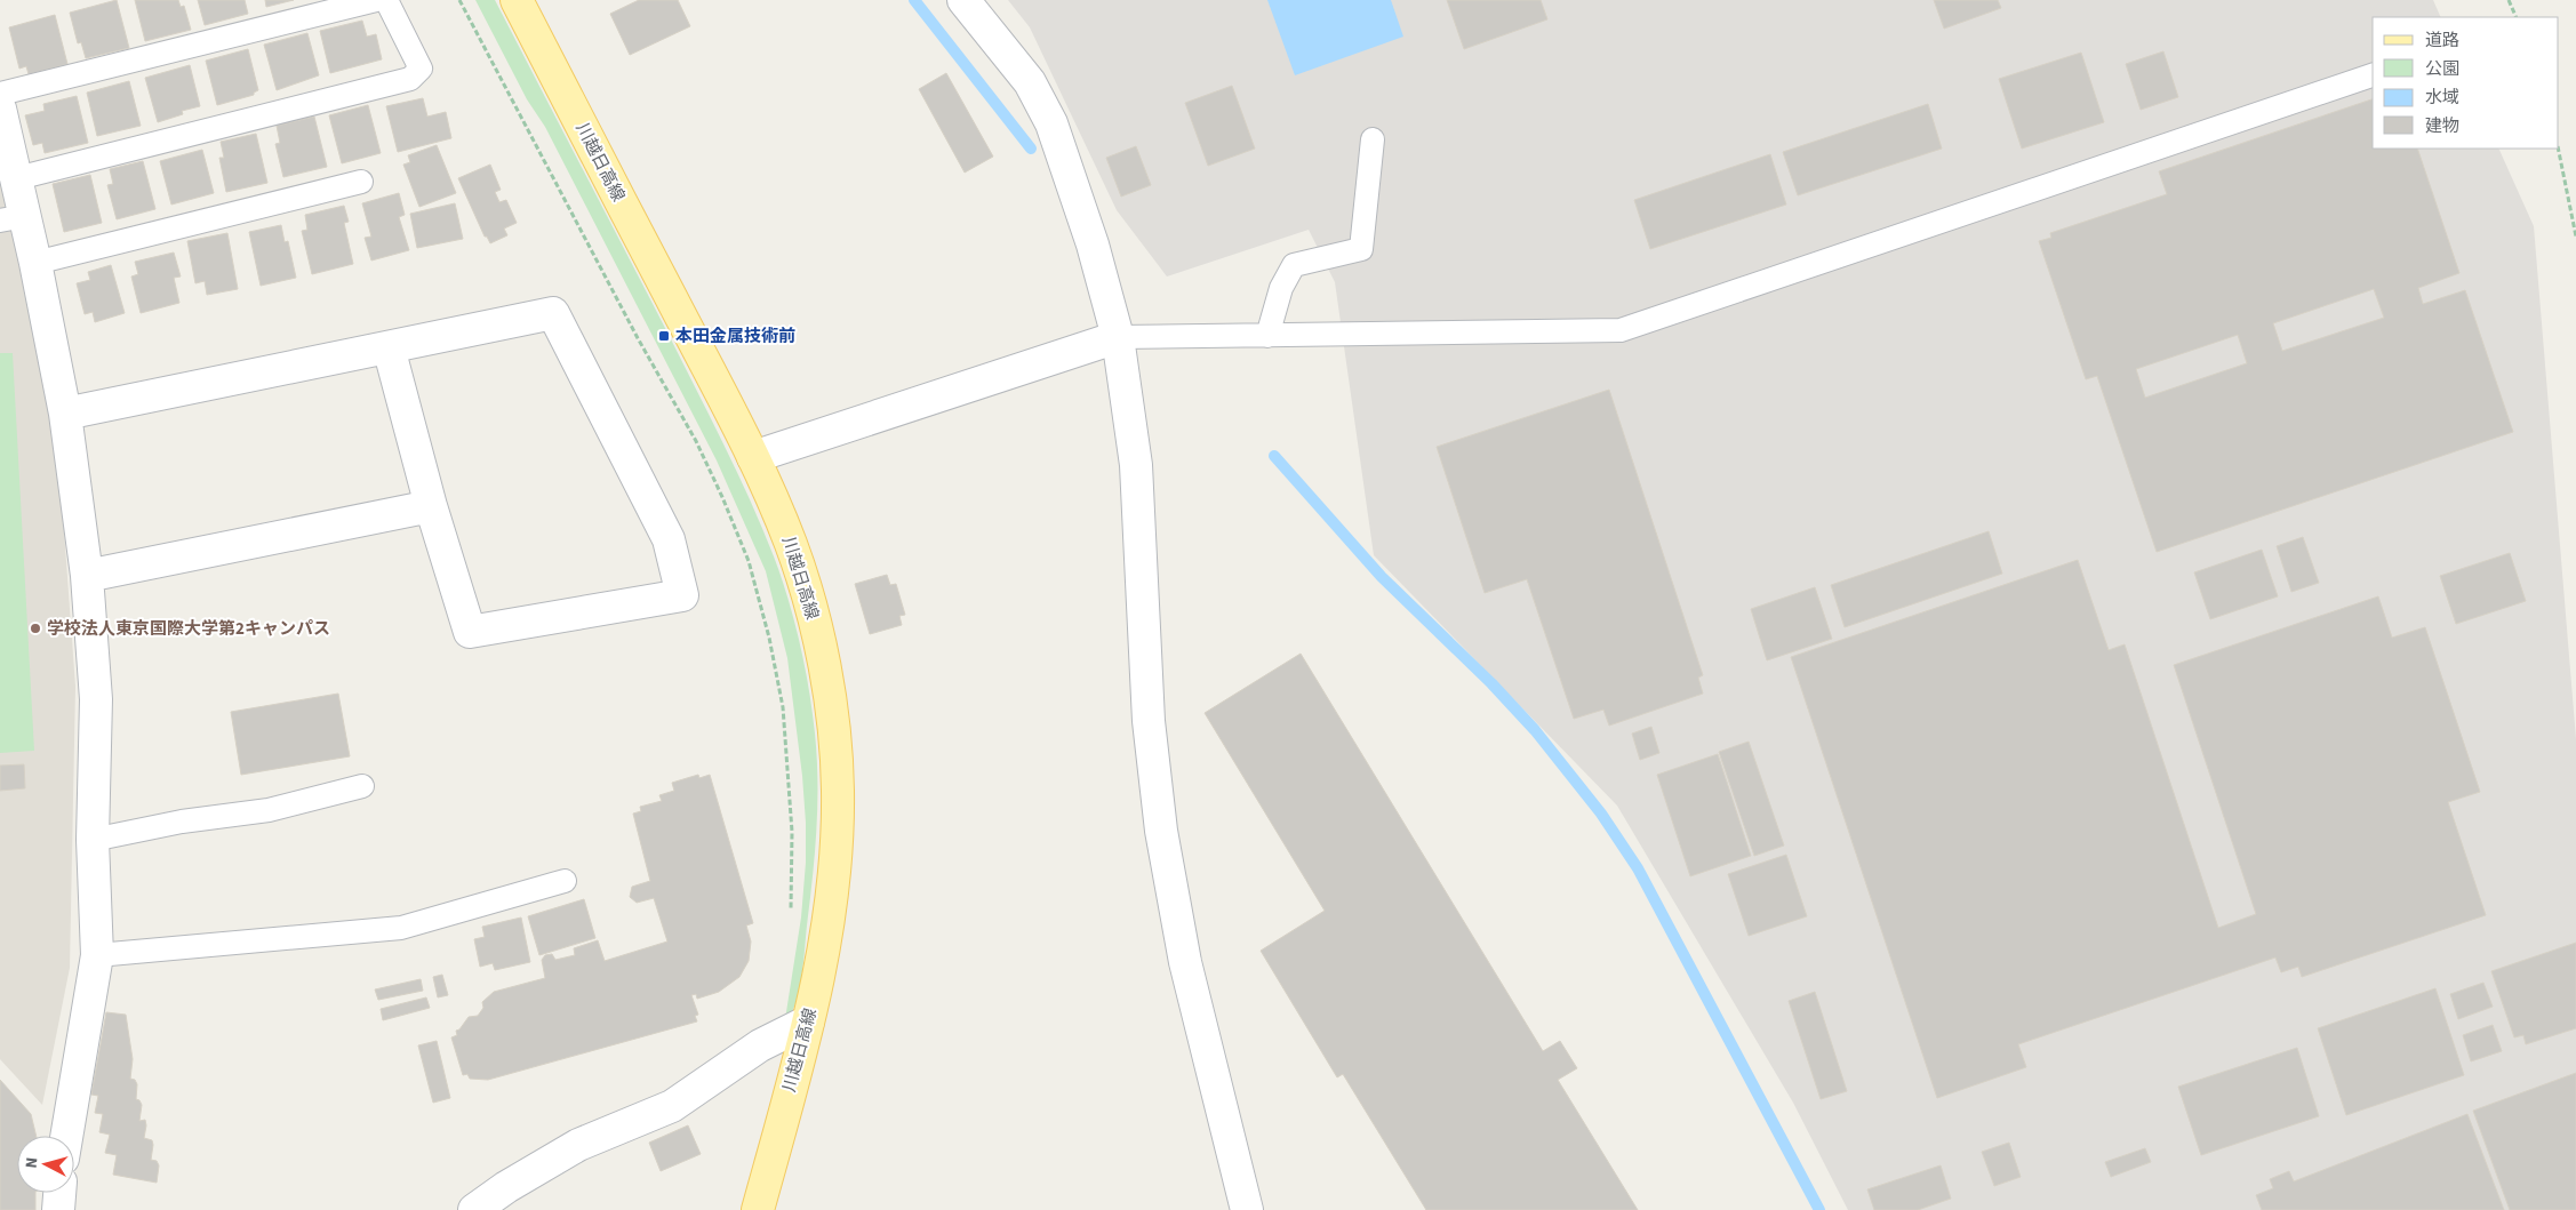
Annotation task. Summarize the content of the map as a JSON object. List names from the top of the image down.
{
  "streets": {
    "main road": ["川越日高線"]
  },
  "places": {
    "transit": ["本田金属技術前"],
    "other": ["学校法人東京国際大学第2キャンパス"]
  },
  "legend": [
    "道路",
    "公園",
    "水域",
    "建物"
  ],
  "north": "left"
}
